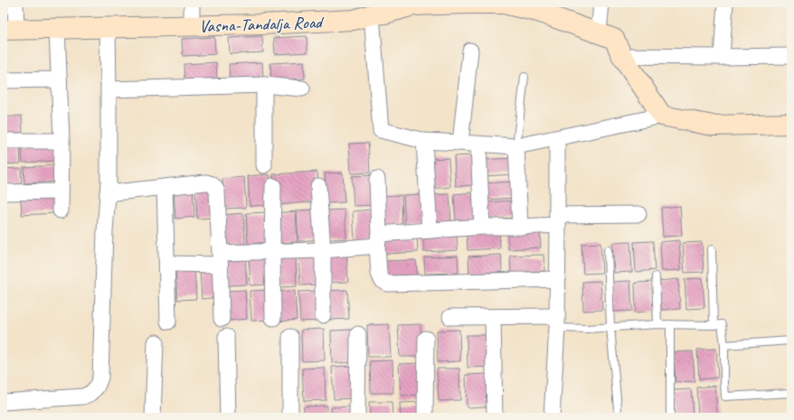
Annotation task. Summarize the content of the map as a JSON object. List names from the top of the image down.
{
  "streets": {
    "street": ["Vasna-Tandalja Road"]
  }
}
